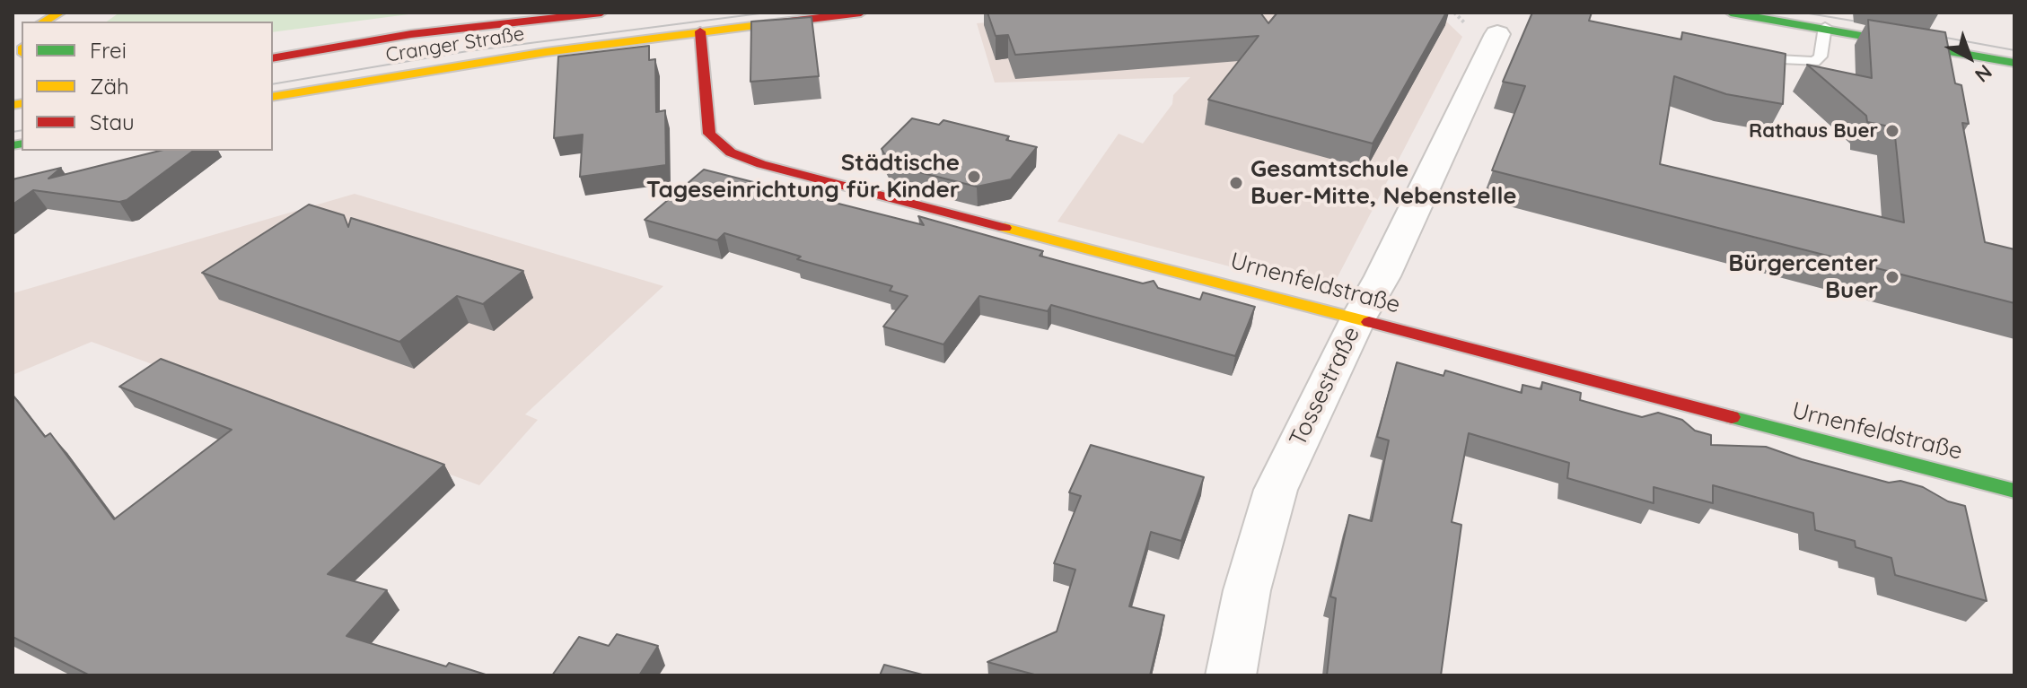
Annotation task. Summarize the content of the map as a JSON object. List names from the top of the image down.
{
  "streets": {
    "main road": ["Cranger Straße", "Urnenfeldstraße"],
    "street": ["Tossestraße"]
  },
  "crossings": [
    ["Cranger Straße", "Urnenfeldstraße"],
    ["Urnenfeldstraße", "Tossestraße"]
  ],
  "places": [
    "Rathaus Buer",
    "Städtische Tageseinrichtung für Kinder",
    "Gesamtschule Buer-Mitte, Nebenstelle",
    "Bürgercenter Buer"
  ],
  "legend": ["Frei", "Zäh", "Stau"],
  "north": "bottom right"
}
